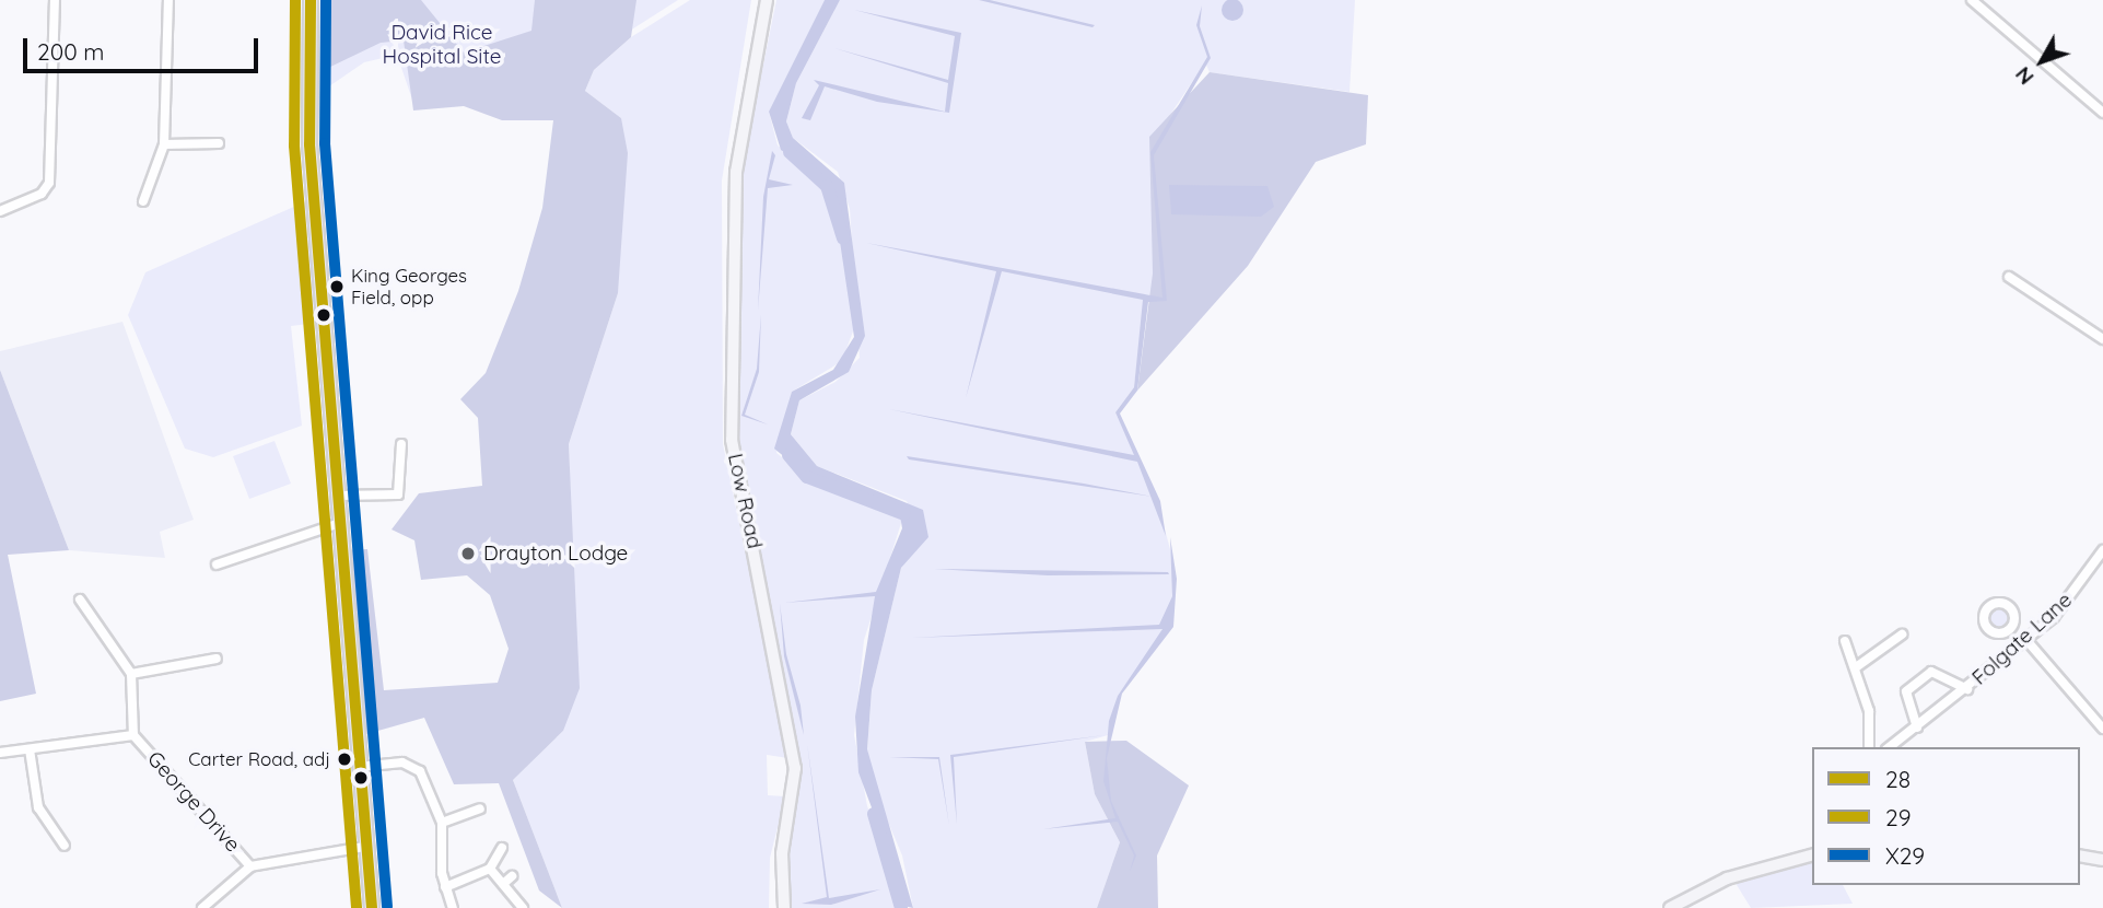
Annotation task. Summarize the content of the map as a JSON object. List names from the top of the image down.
{
  "streets": {
    "street": ["Low Road", "Folgate Lane", "George Drive"]
  },
  "parks": ["David Rice Hospital Site"],
  "places": ["King Georges Field, opp", "Drayton Lodge", "Carter Road, adj"],
  "lines": ["transit line 28", "transit line 29", "transit line X29"],
  "legend": ["28", "29", "X29"],
  "scale_bar": "200 m",
  "north": "bottom left"
}
